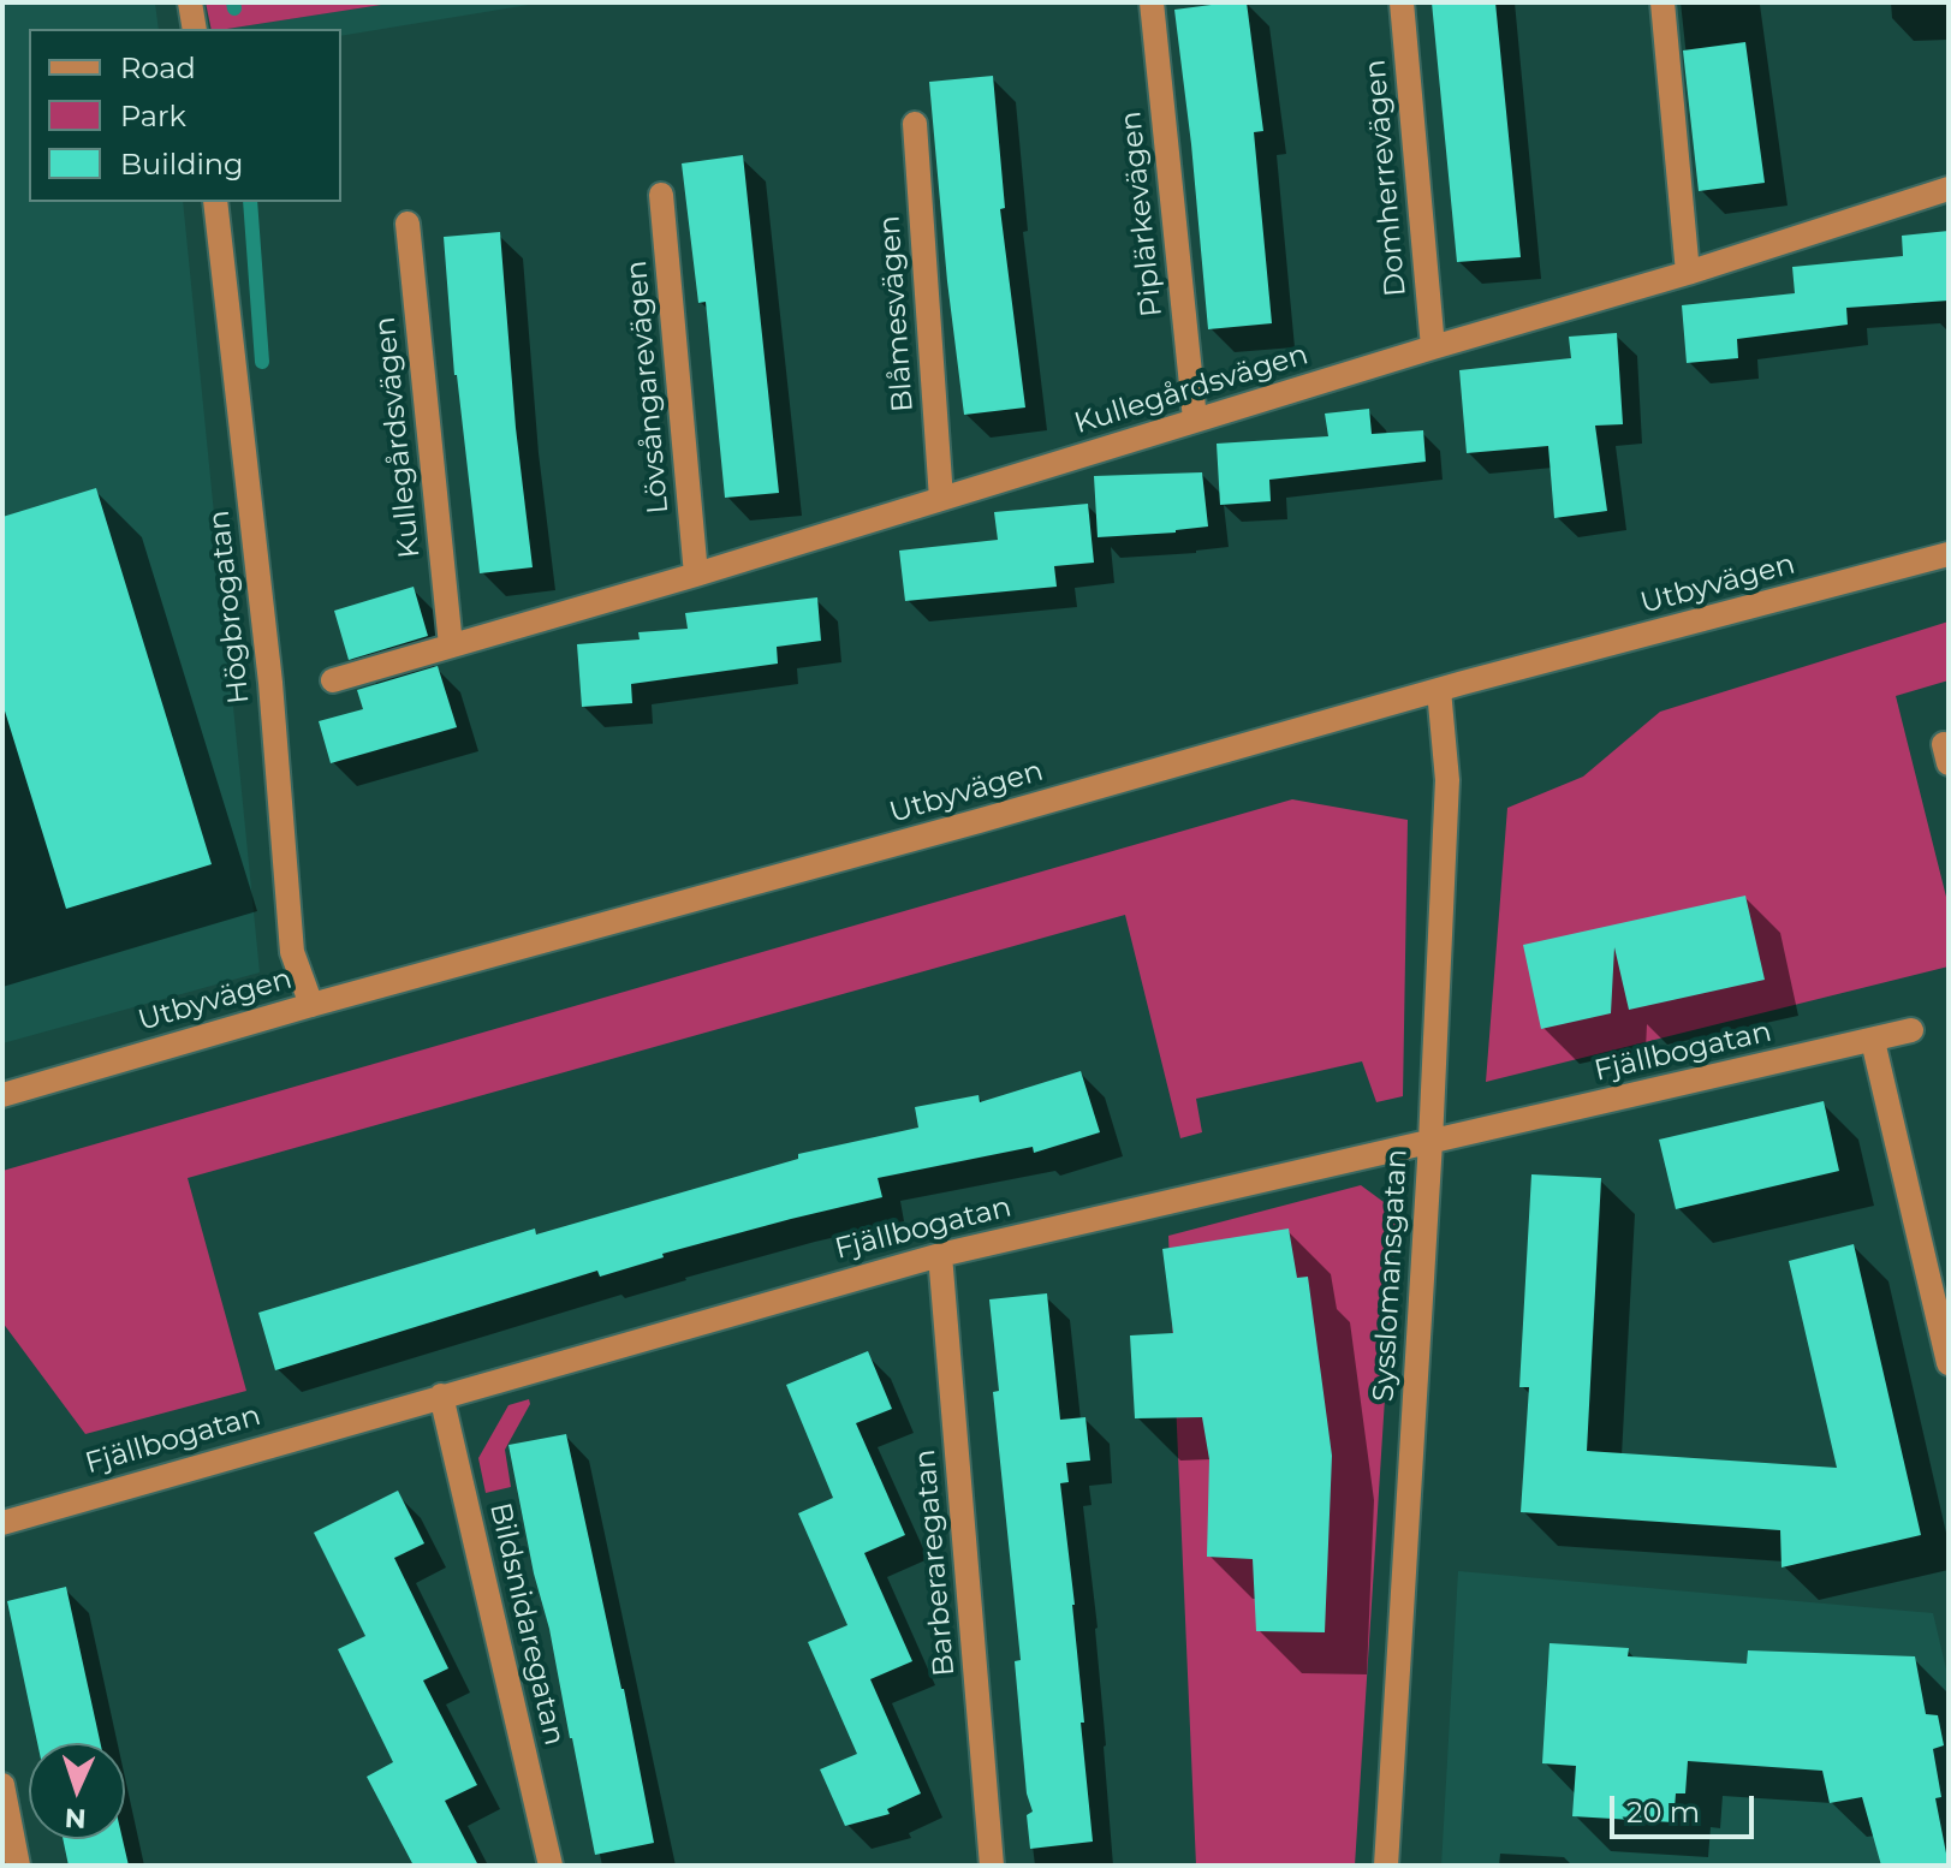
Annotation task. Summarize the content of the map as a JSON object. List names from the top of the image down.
{
  "streets": {
    "street": [
      "Domherrevägen",
      "Piplärkevägen",
      "Blåmesvägen",
      "Lövsångarevägen",
      "Kullegårdsvägen",
      "Utbyvägen",
      "Högbrogatan",
      "Fjällbogatan",
      "Sysslomansgatan",
      "Barberaregatan",
      "Bildsnidaregatan"
    ]
  },
  "crossings": [
    ["Domherrevägen", "Kullegårdsvägen"],
    ["Piplärkevägen", "Kullegårdsvägen"],
    ["Blåmesvägen", "Kullegårdsvägen"],
    ["Lövsångarevägen", "Kullegårdsvägen"],
    ["Utbyvägen", "Högbrogatan"],
    ["Utbyvägen", "Sysslomansgatan"],
    ["Fjällbogatan", "Sysslomansgatan"],
    ["Fjällbogatan", "Barberaregatan"],
    ["Fjällbogatan", "Bildsnidaregatan"]
  ],
  "legend": ["Road", "Park", "Building"],
  "scale_bar": "20 m",
  "north": "bottom"
}
